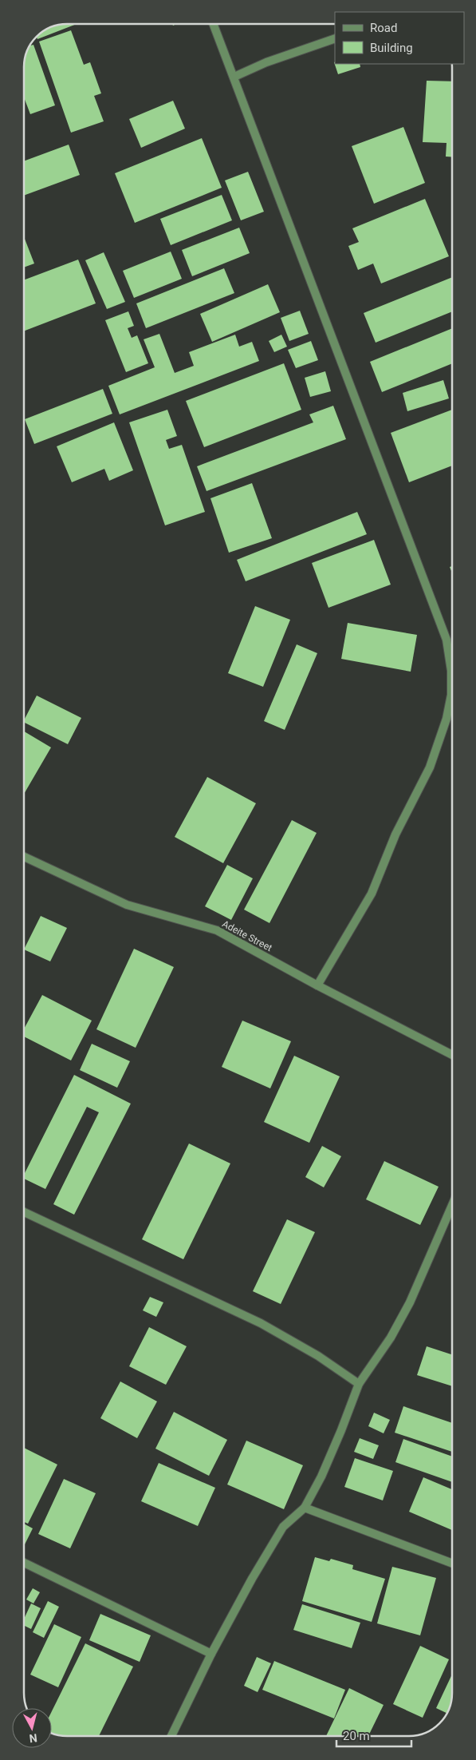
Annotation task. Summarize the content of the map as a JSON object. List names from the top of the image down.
{
  "streets": {
    "street": ["Adeite Street"]
  },
  "legend": ["Road", "Building"],
  "scale_bar": "20 m",
  "north": "bottom"
}
